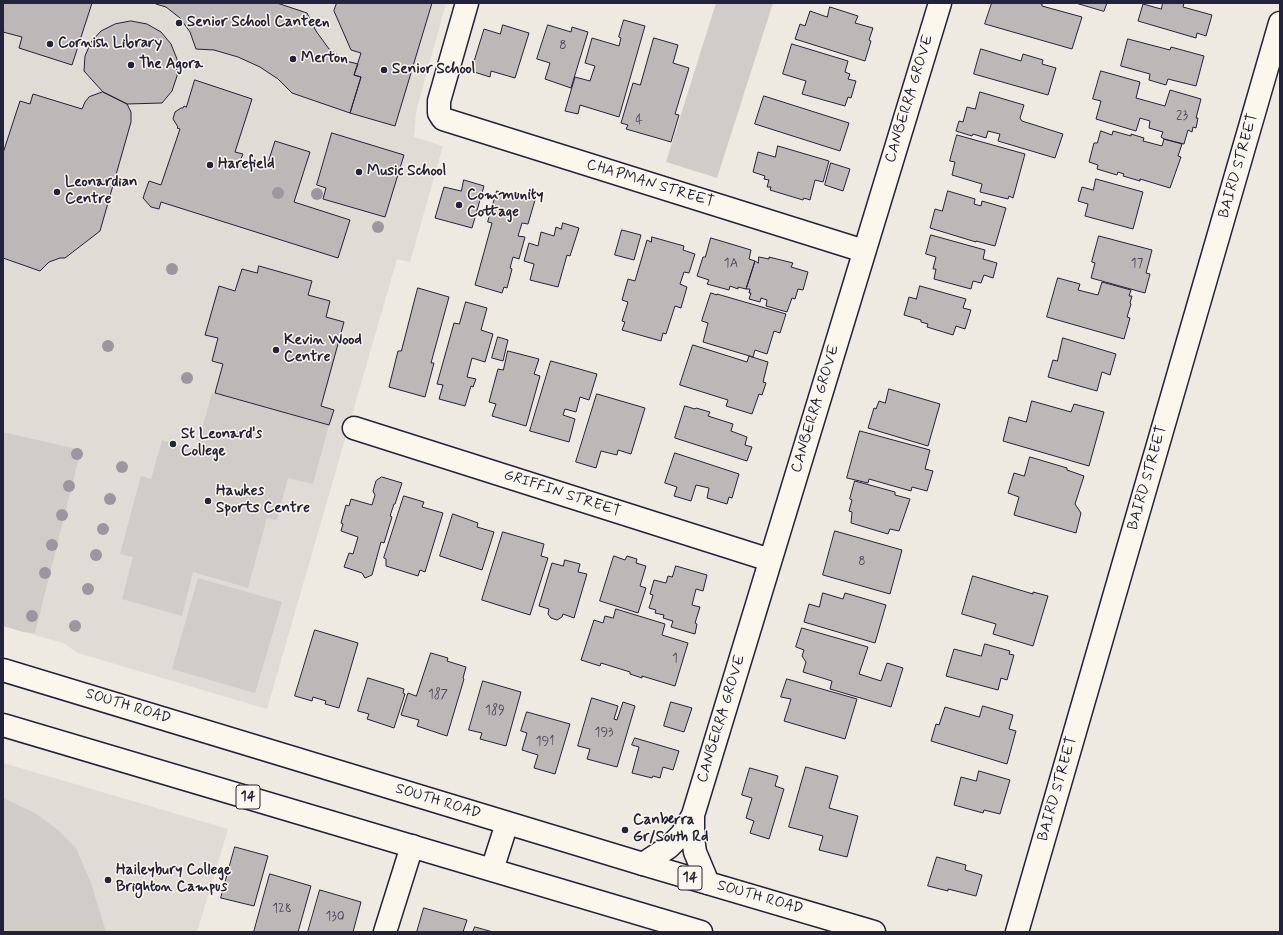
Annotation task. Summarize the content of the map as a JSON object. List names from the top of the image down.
{
  "streets": {
    "street": [
      "CANBERRA GROVE",
      "BAIRD STREET",
      "CHAPMAN STREET",
      "GRIFFIN STREET",
      "SOUTH ROAD",
      "14"
    ]
  },
  "crossings": [
    ["CANBERRA GROVE", "CHAPMAN STREET"],
    ["CANBERRA GROVE", "GRIFFIN STREET"],
    ["CANBERRA GROVE", "SOUTH ROAD"]
  ],
  "places": [
    "Senior School Canteen",
    "Cornish Library",
    "Merton",
    "The Agora",
    "Senior School",
    "Harefield",
    "Music School",
    "Leonardian Centre",
    "Community Cottage",
    "Kevin Wood Centre",
    "St Leonard's College",
    "Hawkes Sports Centre",
    "Canberra Gr/South Rd",
    "Haileybury College Brighton Campus"
  ],
  "house_numbers": [
    "8",
    "23",
    "4",
    "1A",
    "17",
    "8",
    "1",
    "187",
    "189",
    "193",
    "191",
    "128",
    "130"
  ]
}
